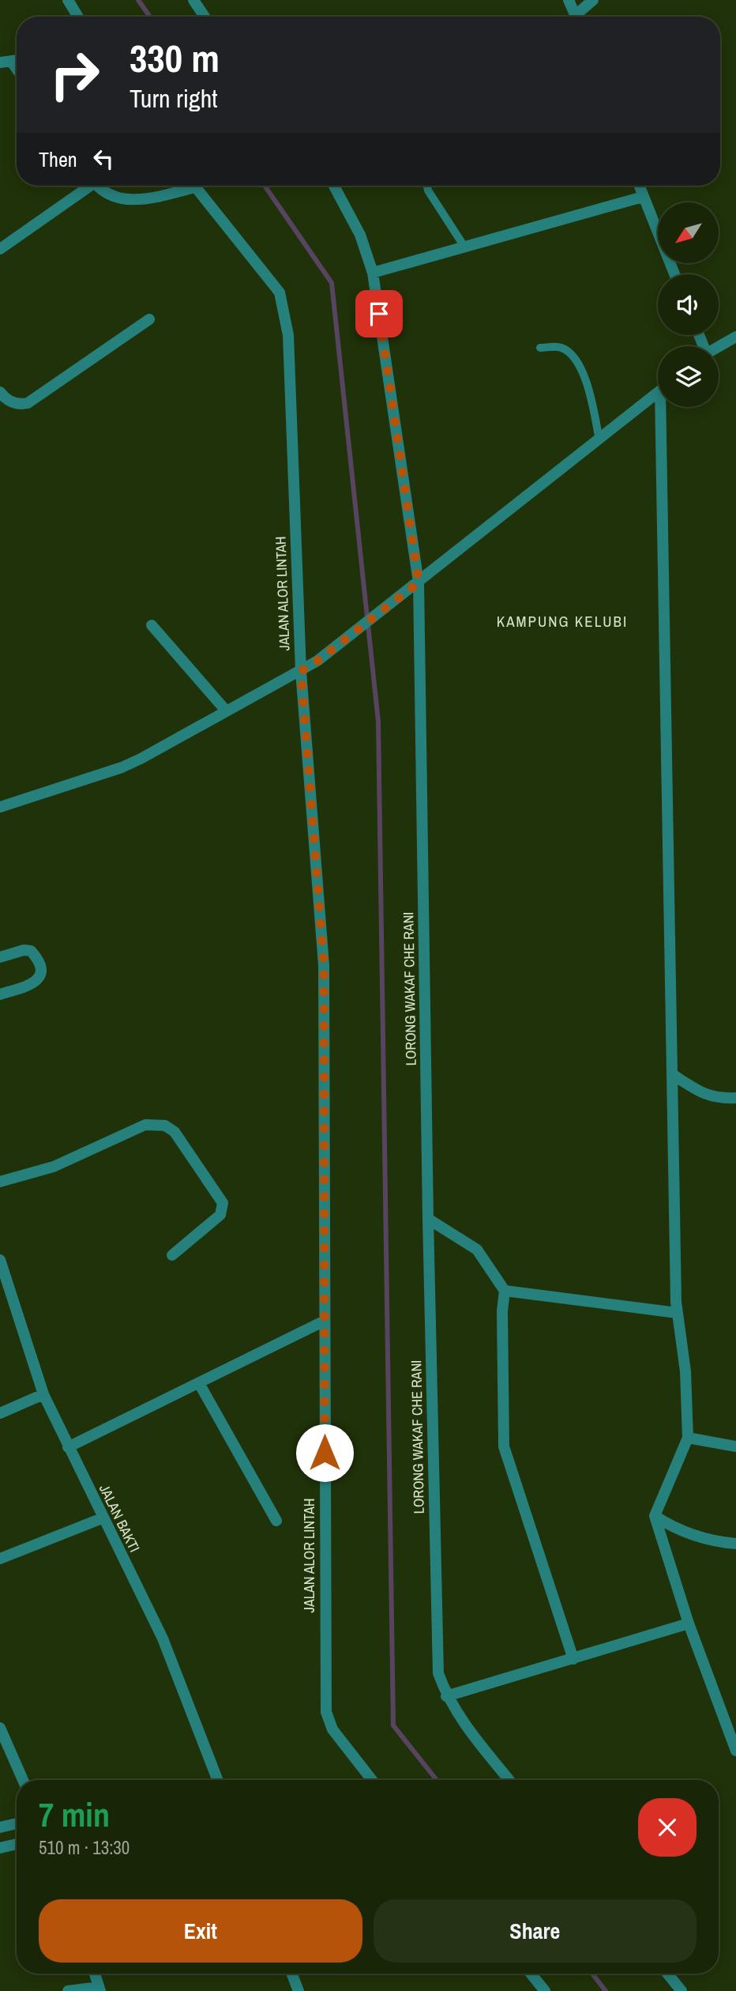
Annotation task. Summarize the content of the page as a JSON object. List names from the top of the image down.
{
  "streets": {
    "street": ["JALAN ALOR LINTAH", "LORONG WAKAF CHE RANI", "JALAN BAKTI"]
  },
  "districts": ["KAMPUNG KELUBI"],
  "north": "bottom left",
  "page": {
    "turn": ["330 m", "Turn right"],
    "then": "Then",
    "heading": ["7 min", "510 m · 13:30"],
    "buttons": ["Exit", "Share"]
  }
}
